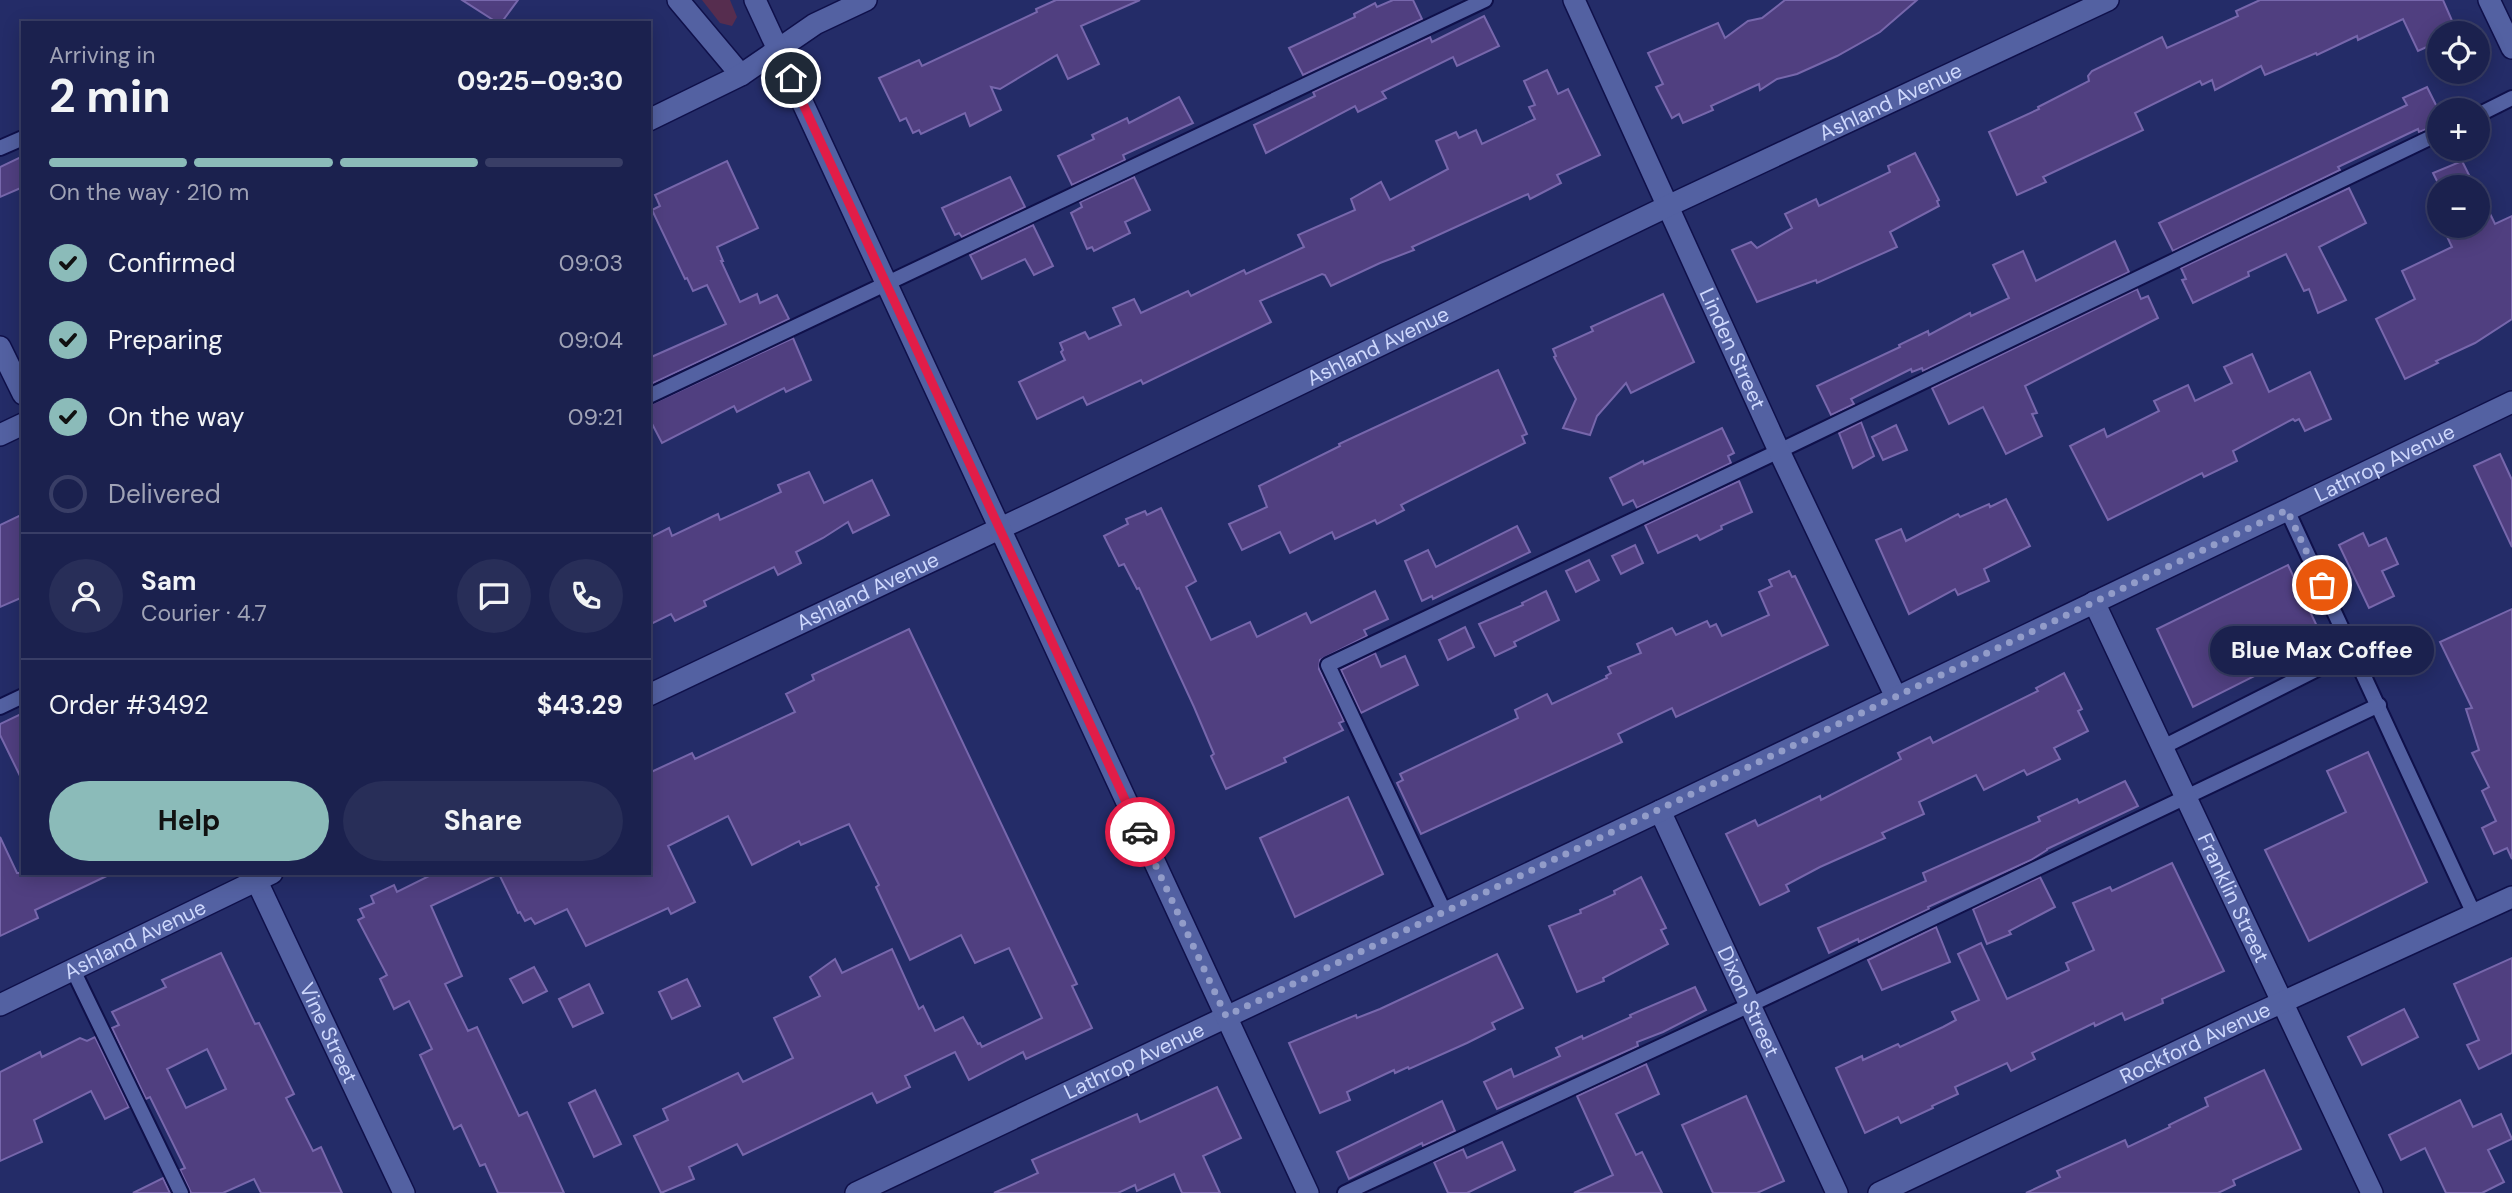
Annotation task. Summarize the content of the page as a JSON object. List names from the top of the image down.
{
  "streets": {
    "street": [
      "Ashland Avenue",
      "Linden Street",
      "Lathrop Avenue",
      "Franklin Street",
      "Dixon Street",
      "Vine Street",
      "Rockford Avenue"
    ]
  },
  "crossings": [
    ["Ashland Avenue", "Linden Street"],
    ["Ashland Avenue", "Vine Street"],
    ["Linden Street", "Lathrop Avenue"],
    ["Lathrop Avenue", "Franklin Street"],
    ["Lathrop Avenue", "Dixon Street"],
    ["Franklin Street", "Rockford Avenue"]
  ],
  "places": ["Blue Max Coffee"],
  "page": {
    "map_buttons": ["+", "−"],
    "heading": ["2 min", "Arriving in", "09:25–09:30"],
    "panel": [
      "Sam",
      "Courier · 4.7",
      "Order #3492",
      "$43.29"
    ],
    "bar": "On the way · 210 m",
    "list": [
      ["Confirmed", "09:03"],
      ["Preparing", "09:04"],
      ["On the way", "09:21"],
      "Delivered"
    ],
    "bubble": "Blue Max Coffee",
    "buttons": ["Help", "Share"]
  }
}
